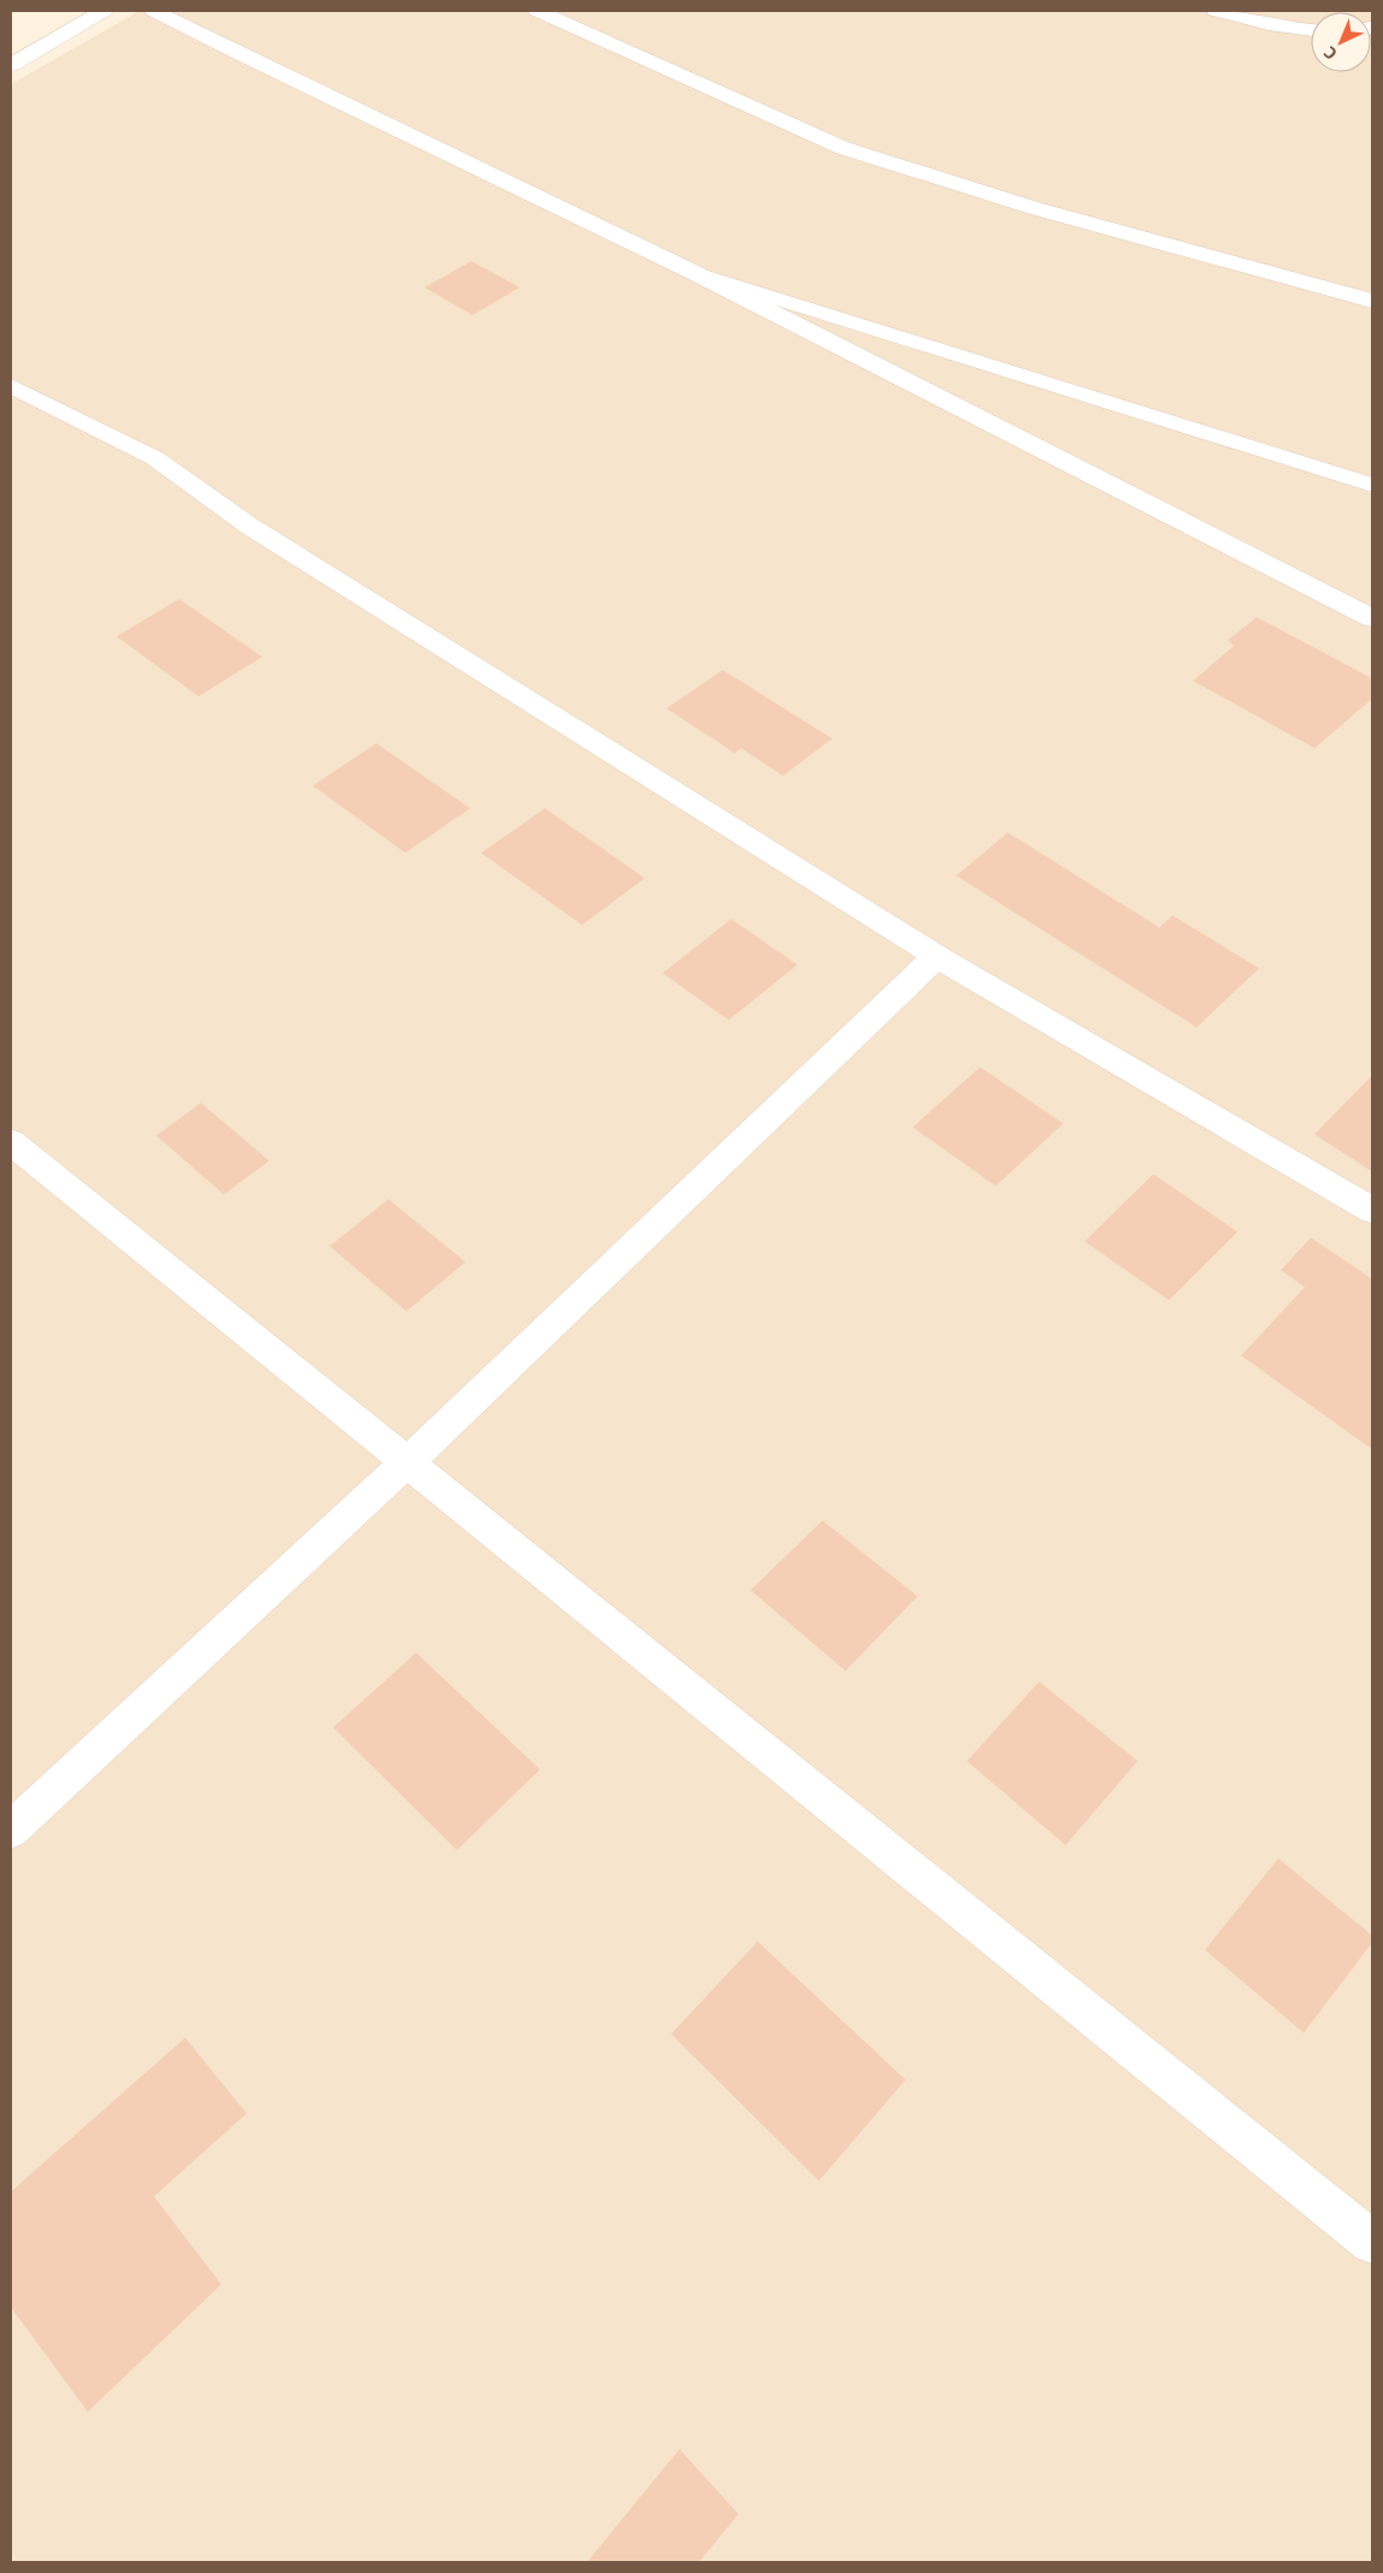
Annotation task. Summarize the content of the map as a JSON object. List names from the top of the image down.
{
  "north": "bottom left"
}
